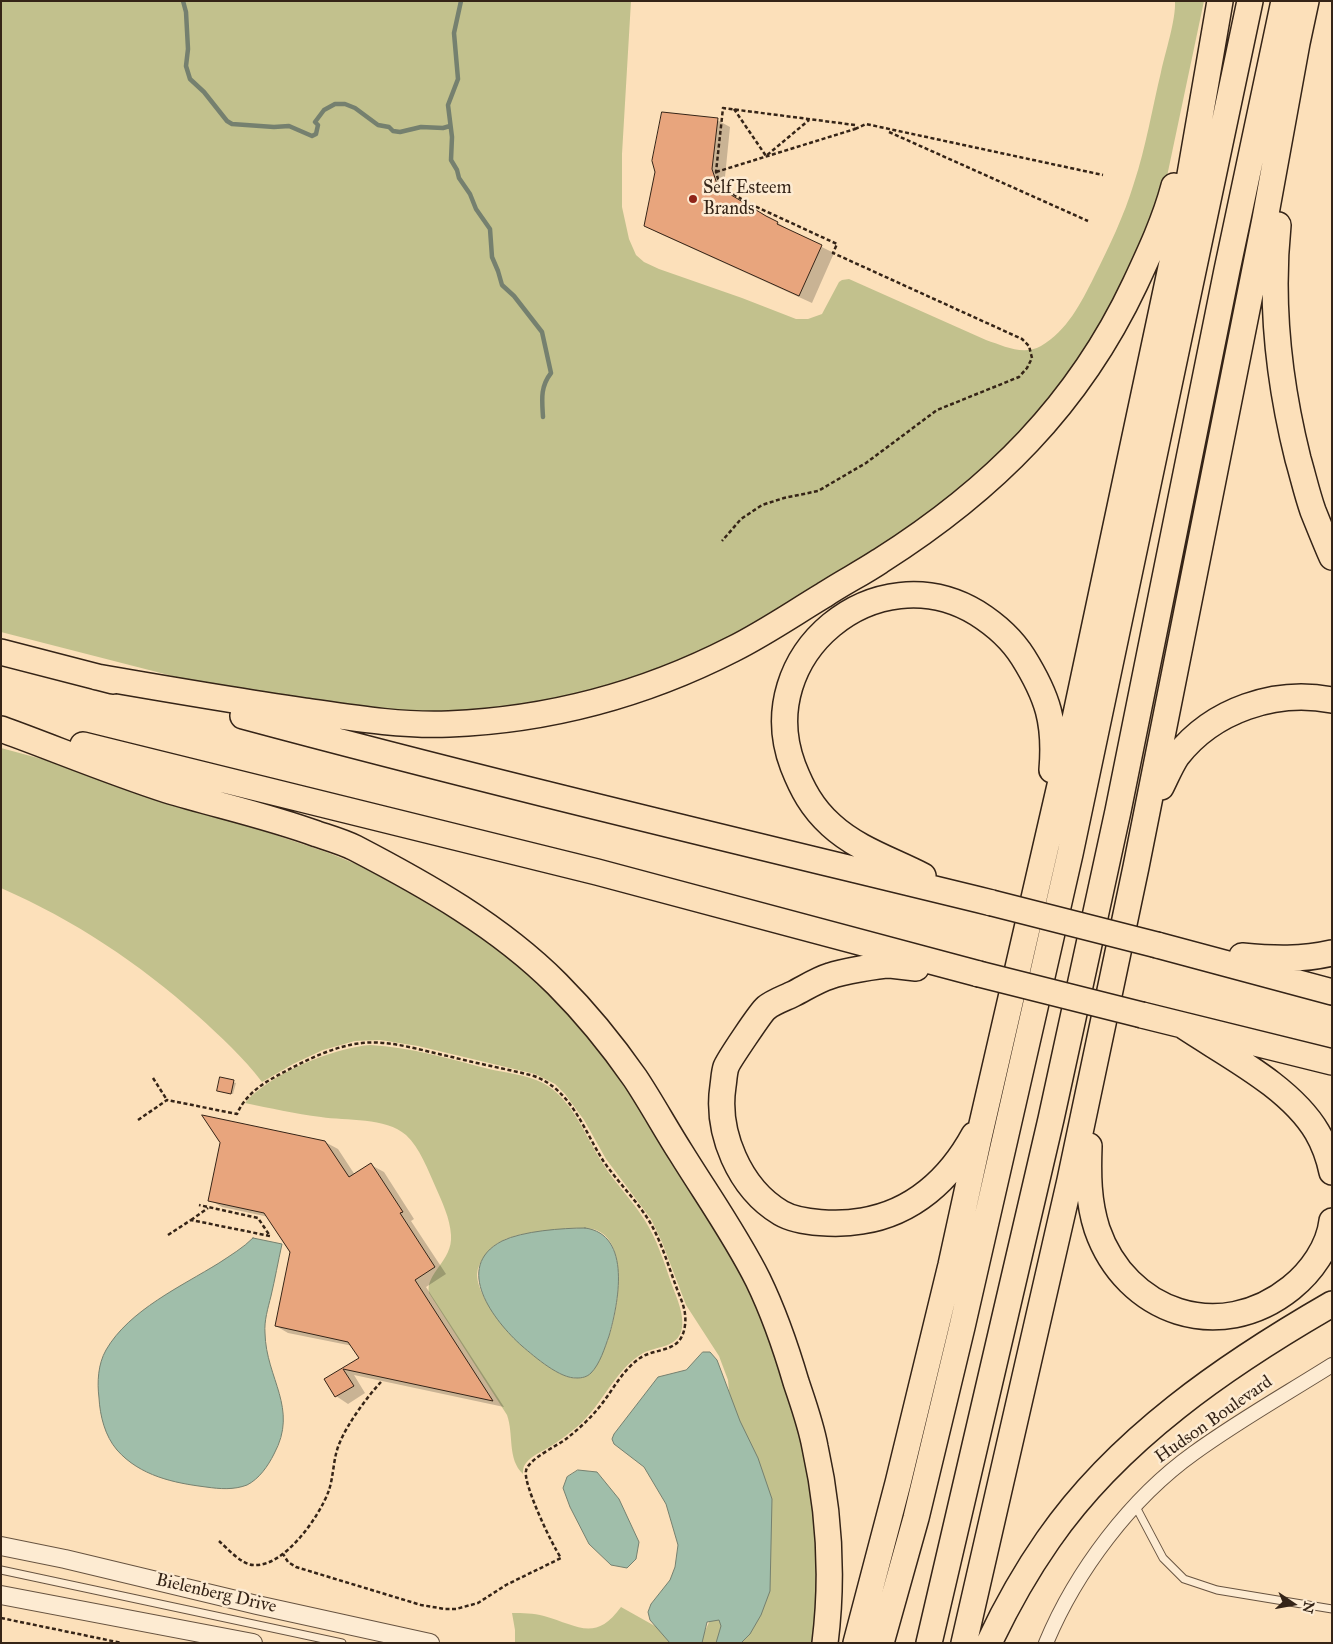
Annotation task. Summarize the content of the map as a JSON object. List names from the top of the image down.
{
  "streets": {
    "street": ["Hudson Boulevard", "Bielenberg Drive"]
  },
  "places": ["Self Esteem Brands"],
  "north": "right"
}
